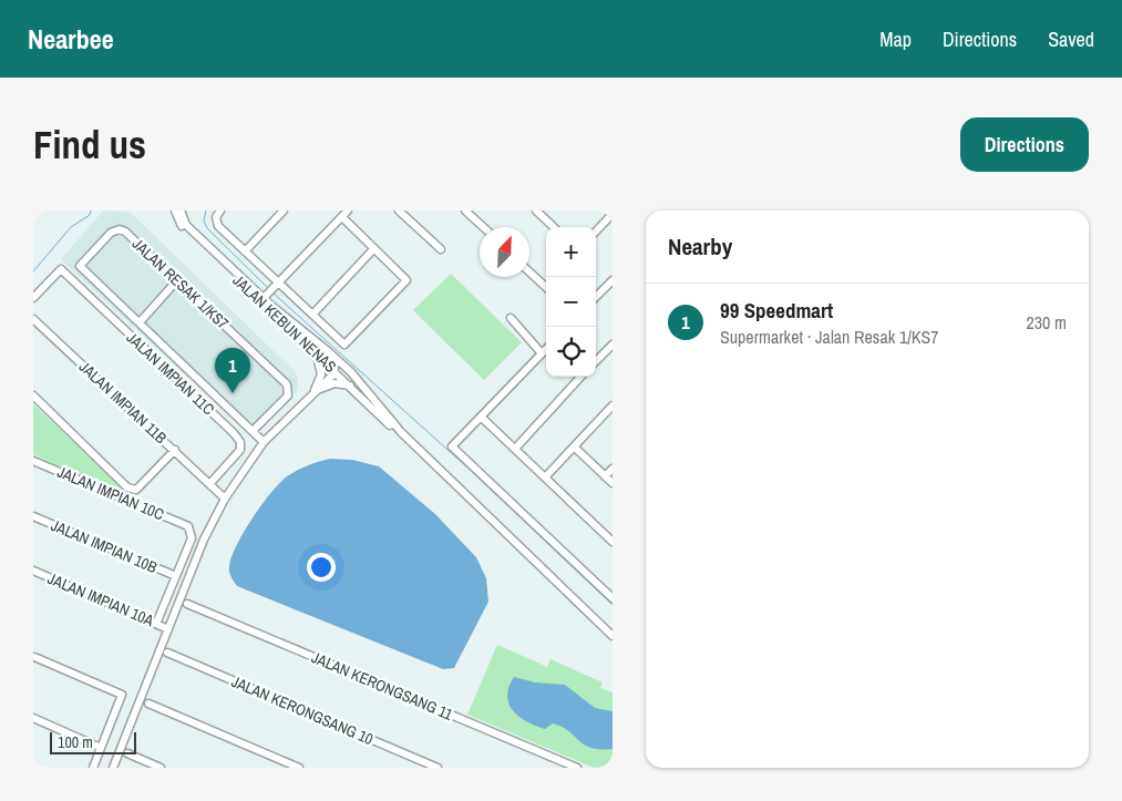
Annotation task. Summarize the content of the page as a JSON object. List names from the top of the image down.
{
  "streets": {
    "street": [
      "JALAN RESAK 1/KS7",
      "JALAN KEBUN NENAS",
      "JALAN IMPIAN 11C",
      "JALAN IMPIAN 11B",
      "JALAN IMPIAN 10C",
      "JALAN IMPIAN 10B",
      "JALAN IMPIAN 10A",
      "JALAN KERONGSANG 11",
      "JALAN KERONGSANG 10"
    ]
  },
  "crossings": [
    ["JALAN IMPIAN 11C", "JALAN IMPIAN 11B"],
    ["JALAN IMPIAN 10C", "JALAN IMPIAN 10B"]
  ],
  "scale_bar": "100 m",
  "north": "top right",
  "page": {
    "header": "Nearbee",
    "nav": ["Map", "Directions", "Saved"],
    "buttons": "Directions",
    "title": "Find us",
    "heading": "Nearby",
    "map_buttons": ["+", "−"],
    "list": [
      {
        "mark": "1",
        "name": "99 Speedmart",
        "note": "Supermarket · Jalan Resak 1/KS7",
        "value": "230 m"
      }
    ],
    "pins": "1",
    "scale": "100 m"
  }
}
